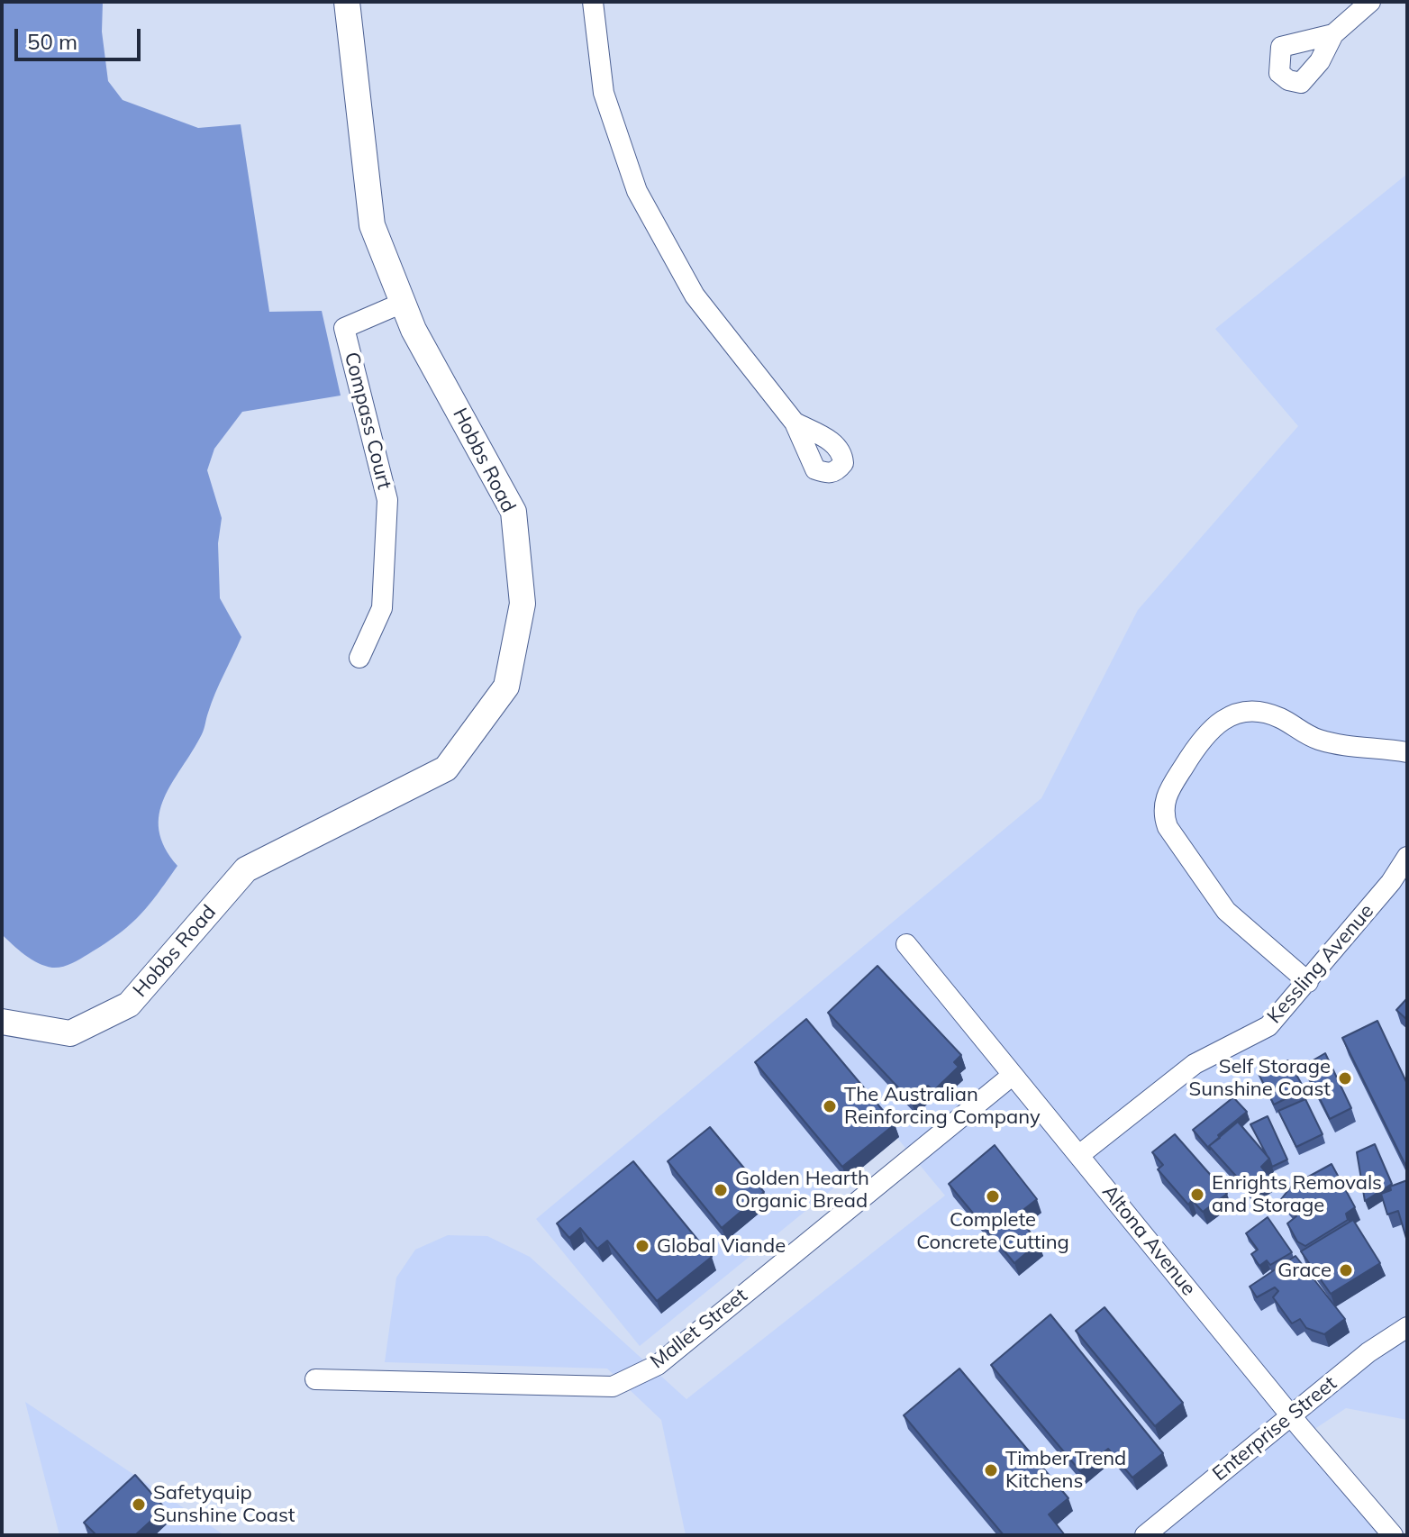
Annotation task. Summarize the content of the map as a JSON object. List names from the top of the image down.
{
  "streets": {
    "street": [
      "Compass Court",
      "Hobbs Road",
      "Kessling Avenue",
      "Altona Avenue",
      "Mallet Street",
      "Enterprise Street"
    ]
  },
  "crossings": [
    ["Compass Court", "Hobbs Road"],
    ["Kessling Avenue", "Altona Avenue"],
    ["Altona Avenue", "Mallet Street"],
    ["Altona Avenue", "Enterprise Street"]
  ],
  "places": [
    "Self Storage Sunshine Coast",
    "The Australian Reinforcing Company",
    "Golden Hearth Organic Bread",
    "Enrights Removals and Storage",
    "Complete Concrete Cutting",
    "Global Viande",
    "Grace",
    "Timber Trend Kitchens",
    "Safetyquip Sunshine Coast"
  ],
  "scale_bar": "50 m"
}
